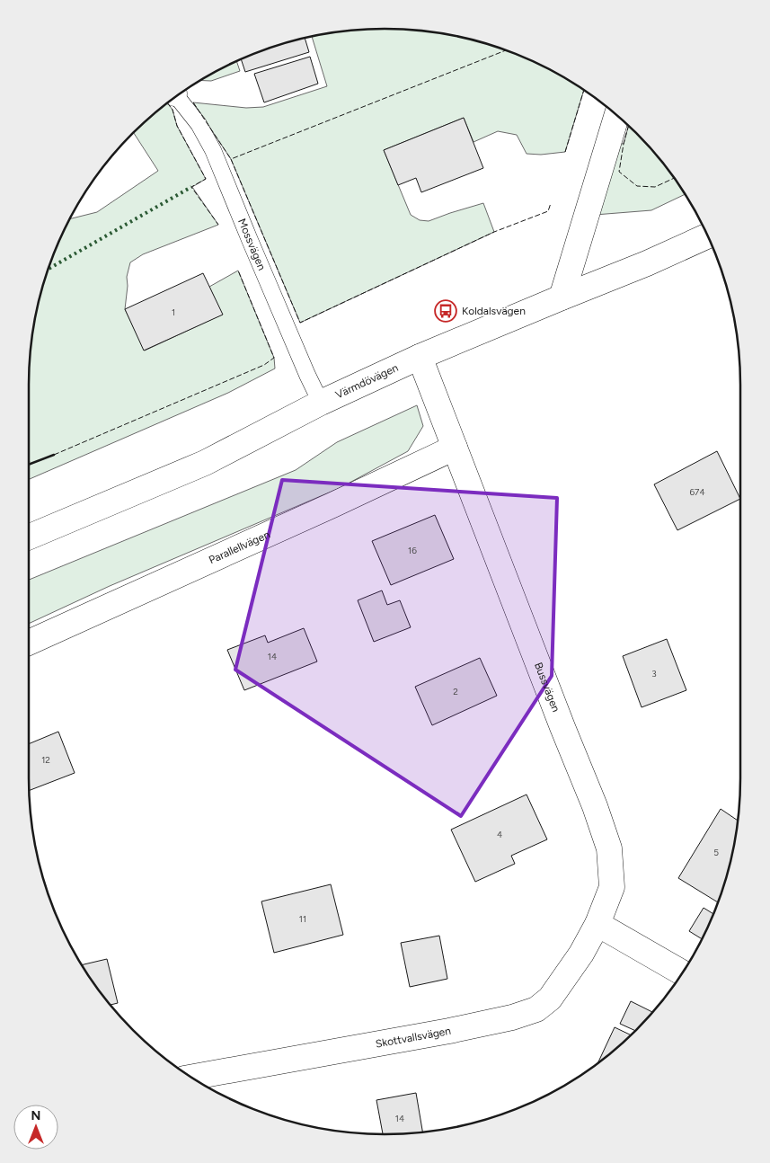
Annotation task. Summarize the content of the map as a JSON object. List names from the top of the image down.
{
  "streets": {
    "street": [
      "Värmdövägen",
      "Parallellvägen",
      "Bussvägen",
      "Skottvallsvägen"
    ],
    "lane": ["Mossvägen"]
  },
  "crossings": [
    ["Mossvägen", "Värmdövägen"],
    ["Värmdövägen", "Bussvägen"],
    ["Parallellvägen", "Bussvägen"],
    ["Bussvägen", "Skottvallsvägen"]
  ],
  "places": {
    "bus stop": ["Koldalsvägen"]
  },
  "house_numbers": [
    "1",
    "674",
    "16",
    "14",
    "3",
    "2",
    "12",
    "4",
    "5",
    "11",
    "14"
  ],
  "north": "top"
}
